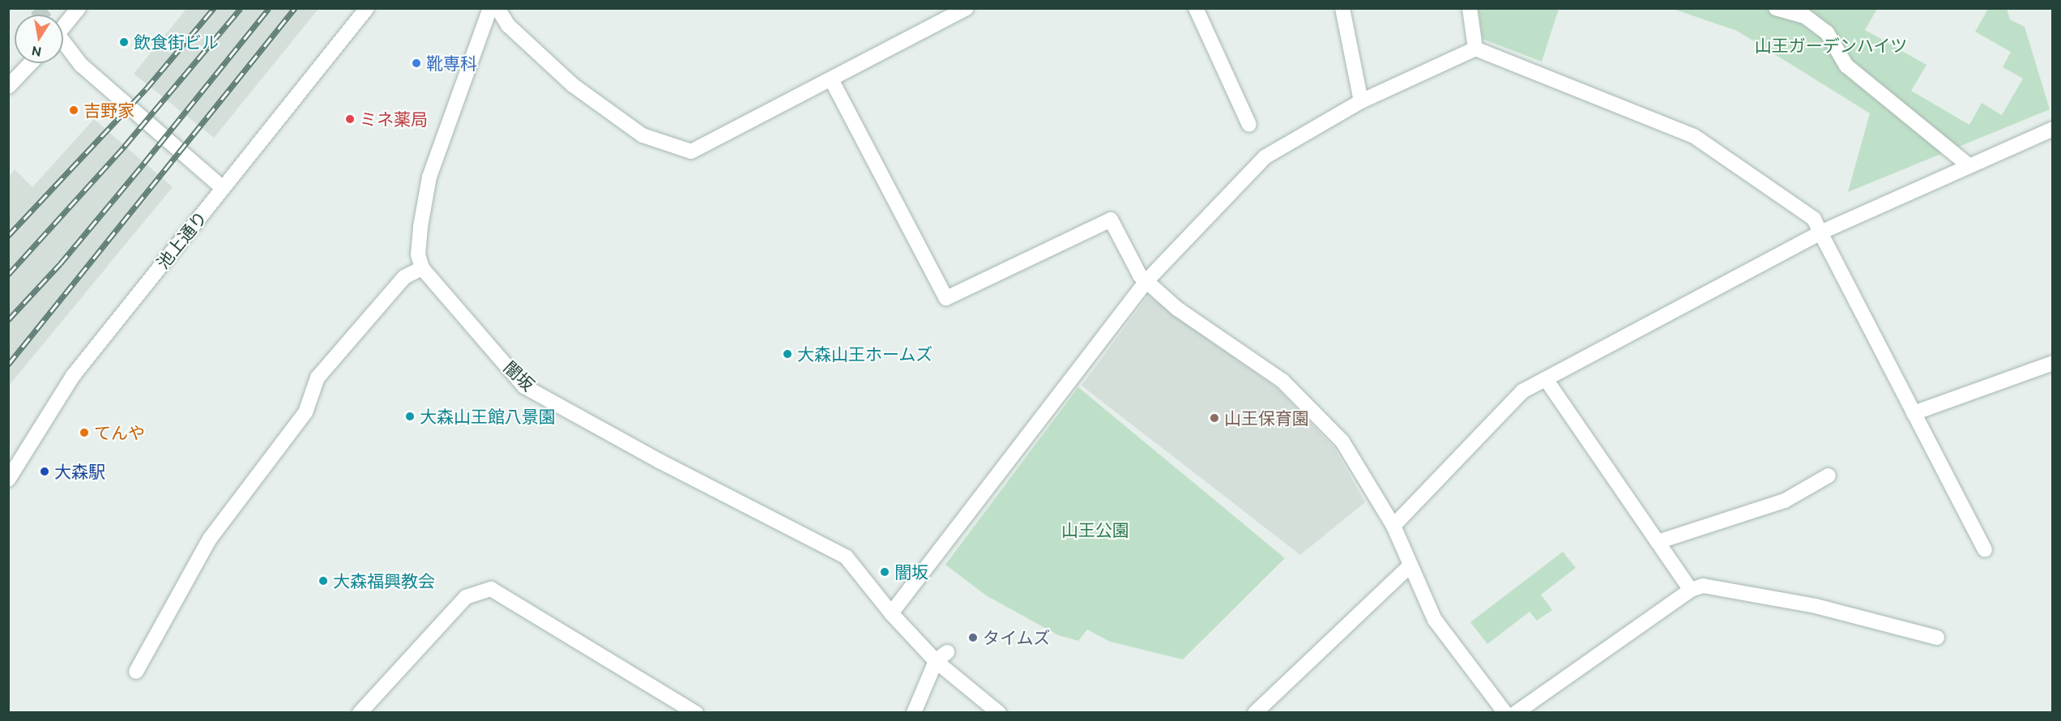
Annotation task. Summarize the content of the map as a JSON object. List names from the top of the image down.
{
  "streets": {
    "street": ["池上通り", "闇坂"]
  },
  "parks": ["山王ガーデンハイツ", "山王公園"],
  "places": [
    "飲食街ビル",
    "靴専科",
    "吉野家",
    "ミネ薬局",
    "大森山王ホームズ",
    "大森山王館八景園",
    "山王保育園",
    "てんや",
    "大森駅",
    "闇坂",
    "大森福興教会",
    "タイムズ"
  ],
  "north": "bottom"
}
